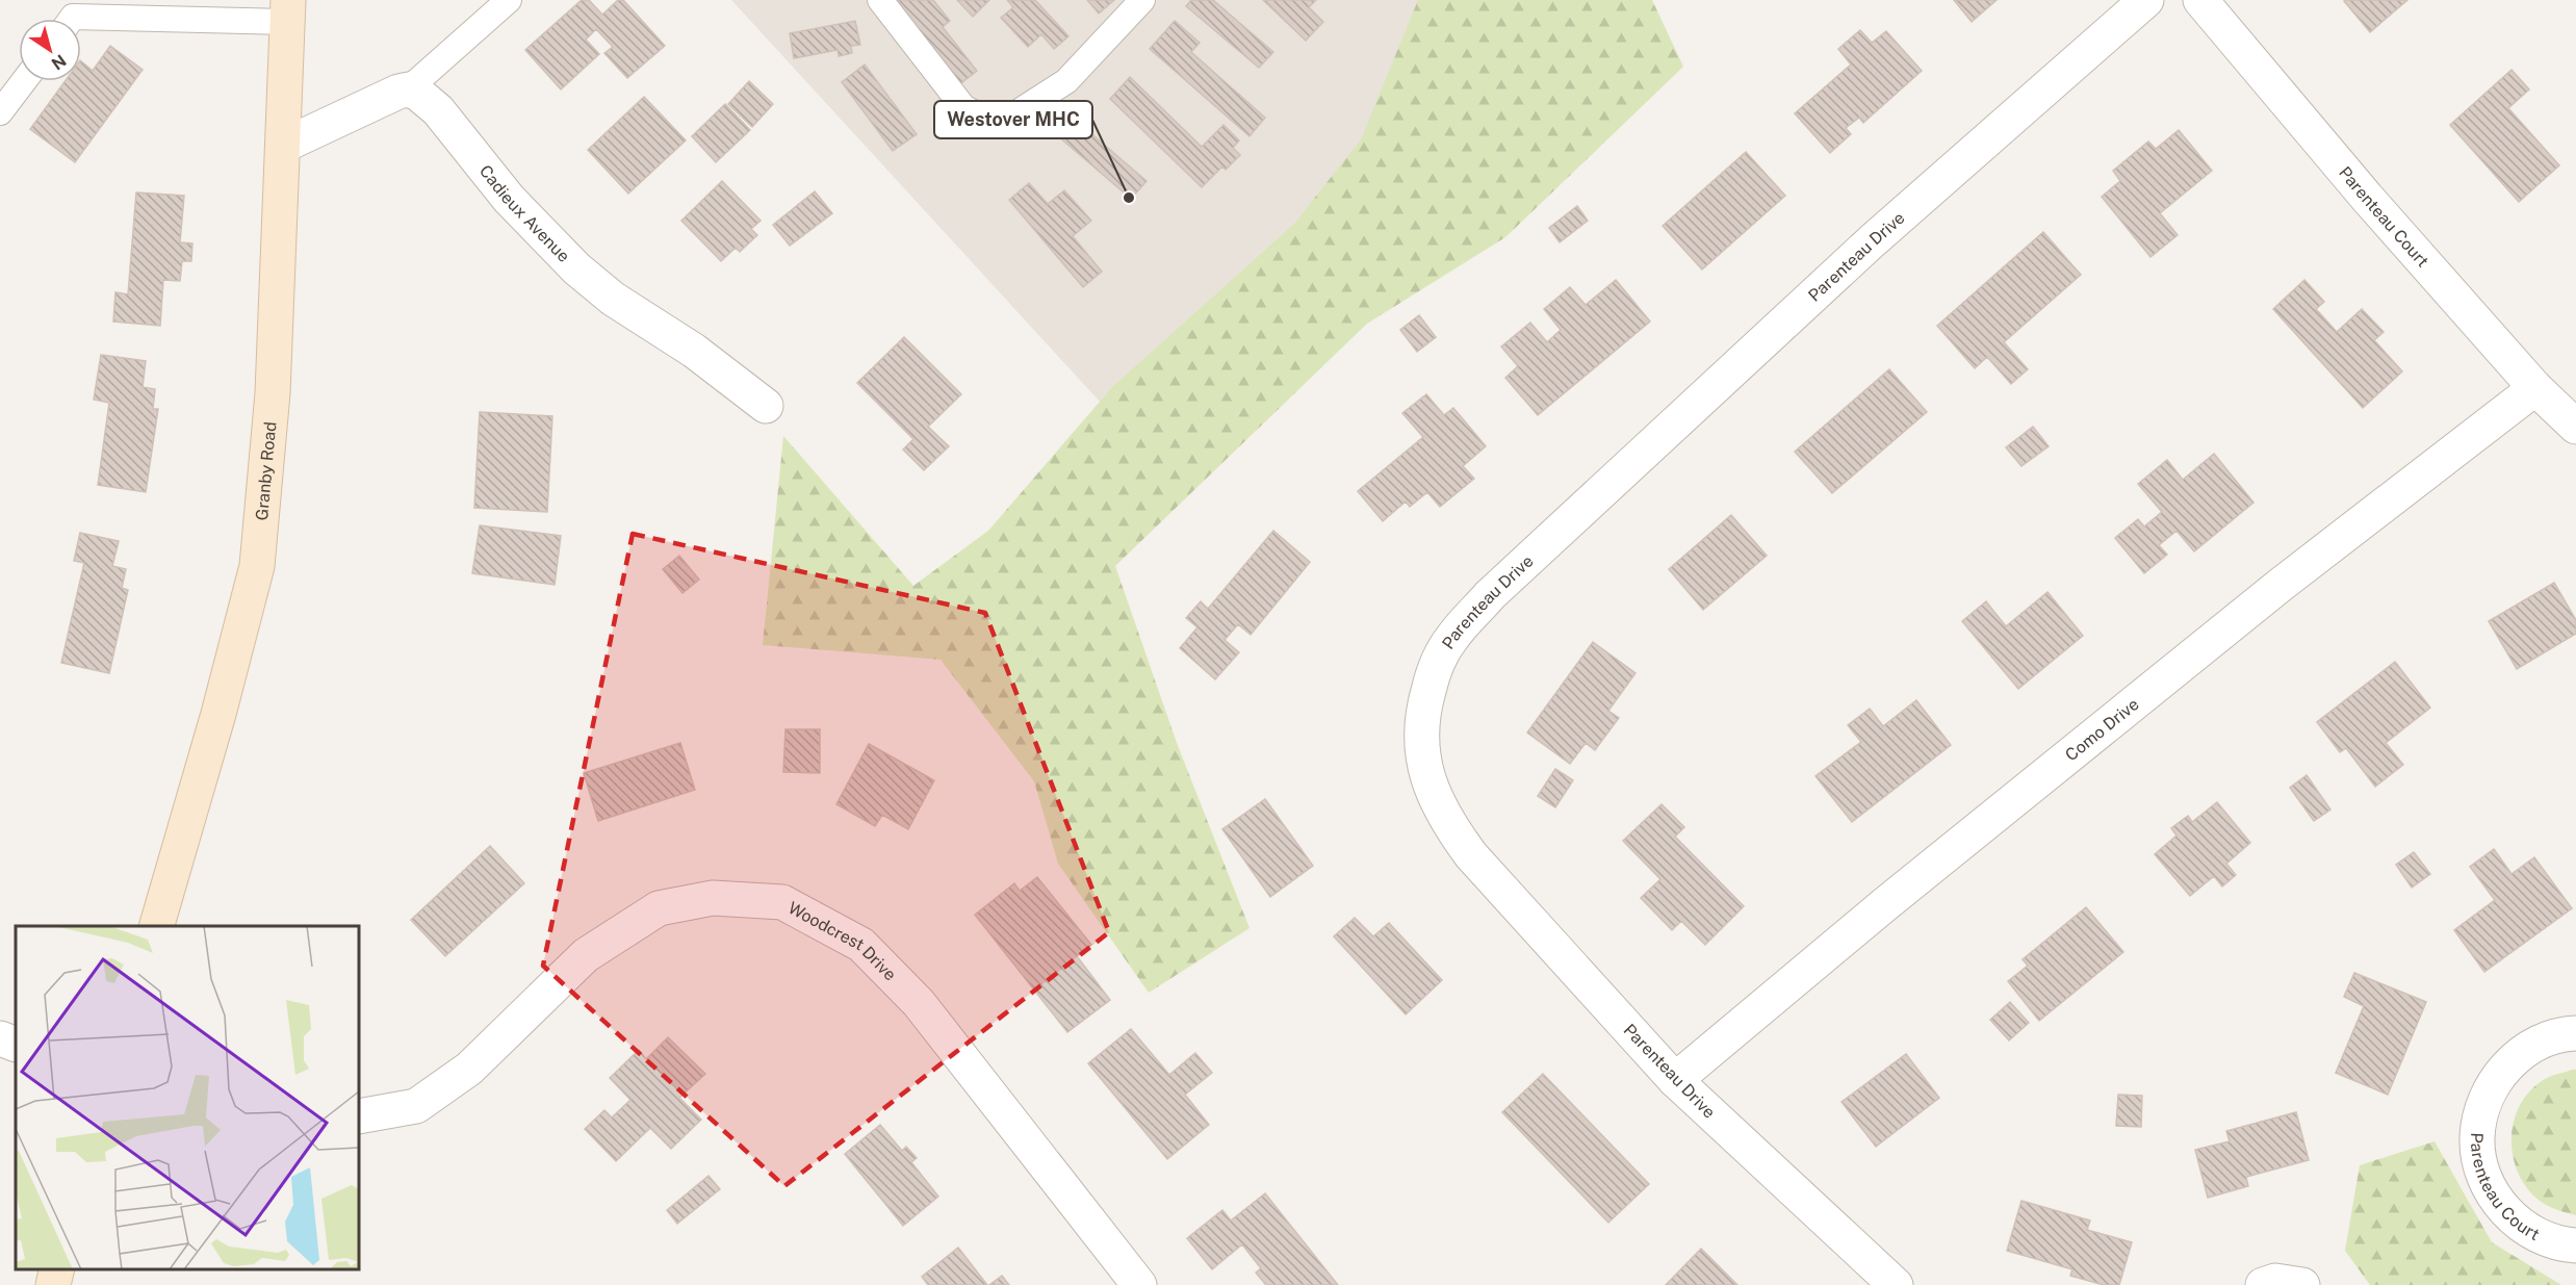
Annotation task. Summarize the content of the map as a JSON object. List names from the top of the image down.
{
  "streets": {
    "main road": ["Granby Road"],
    "street": [
      "Cadieux Avenue",
      "Parenteau Court",
      "Parenteau Drive",
      "Como Drive",
      "Woodcrest Drive"
    ]
  },
  "crossings": [
    ["Parenteau Court", "Como Drive"],
    ["Parenteau Drive", "Como Drive"]
  ],
  "places": ["Westover MHC"],
  "north": "bottom right"
}
